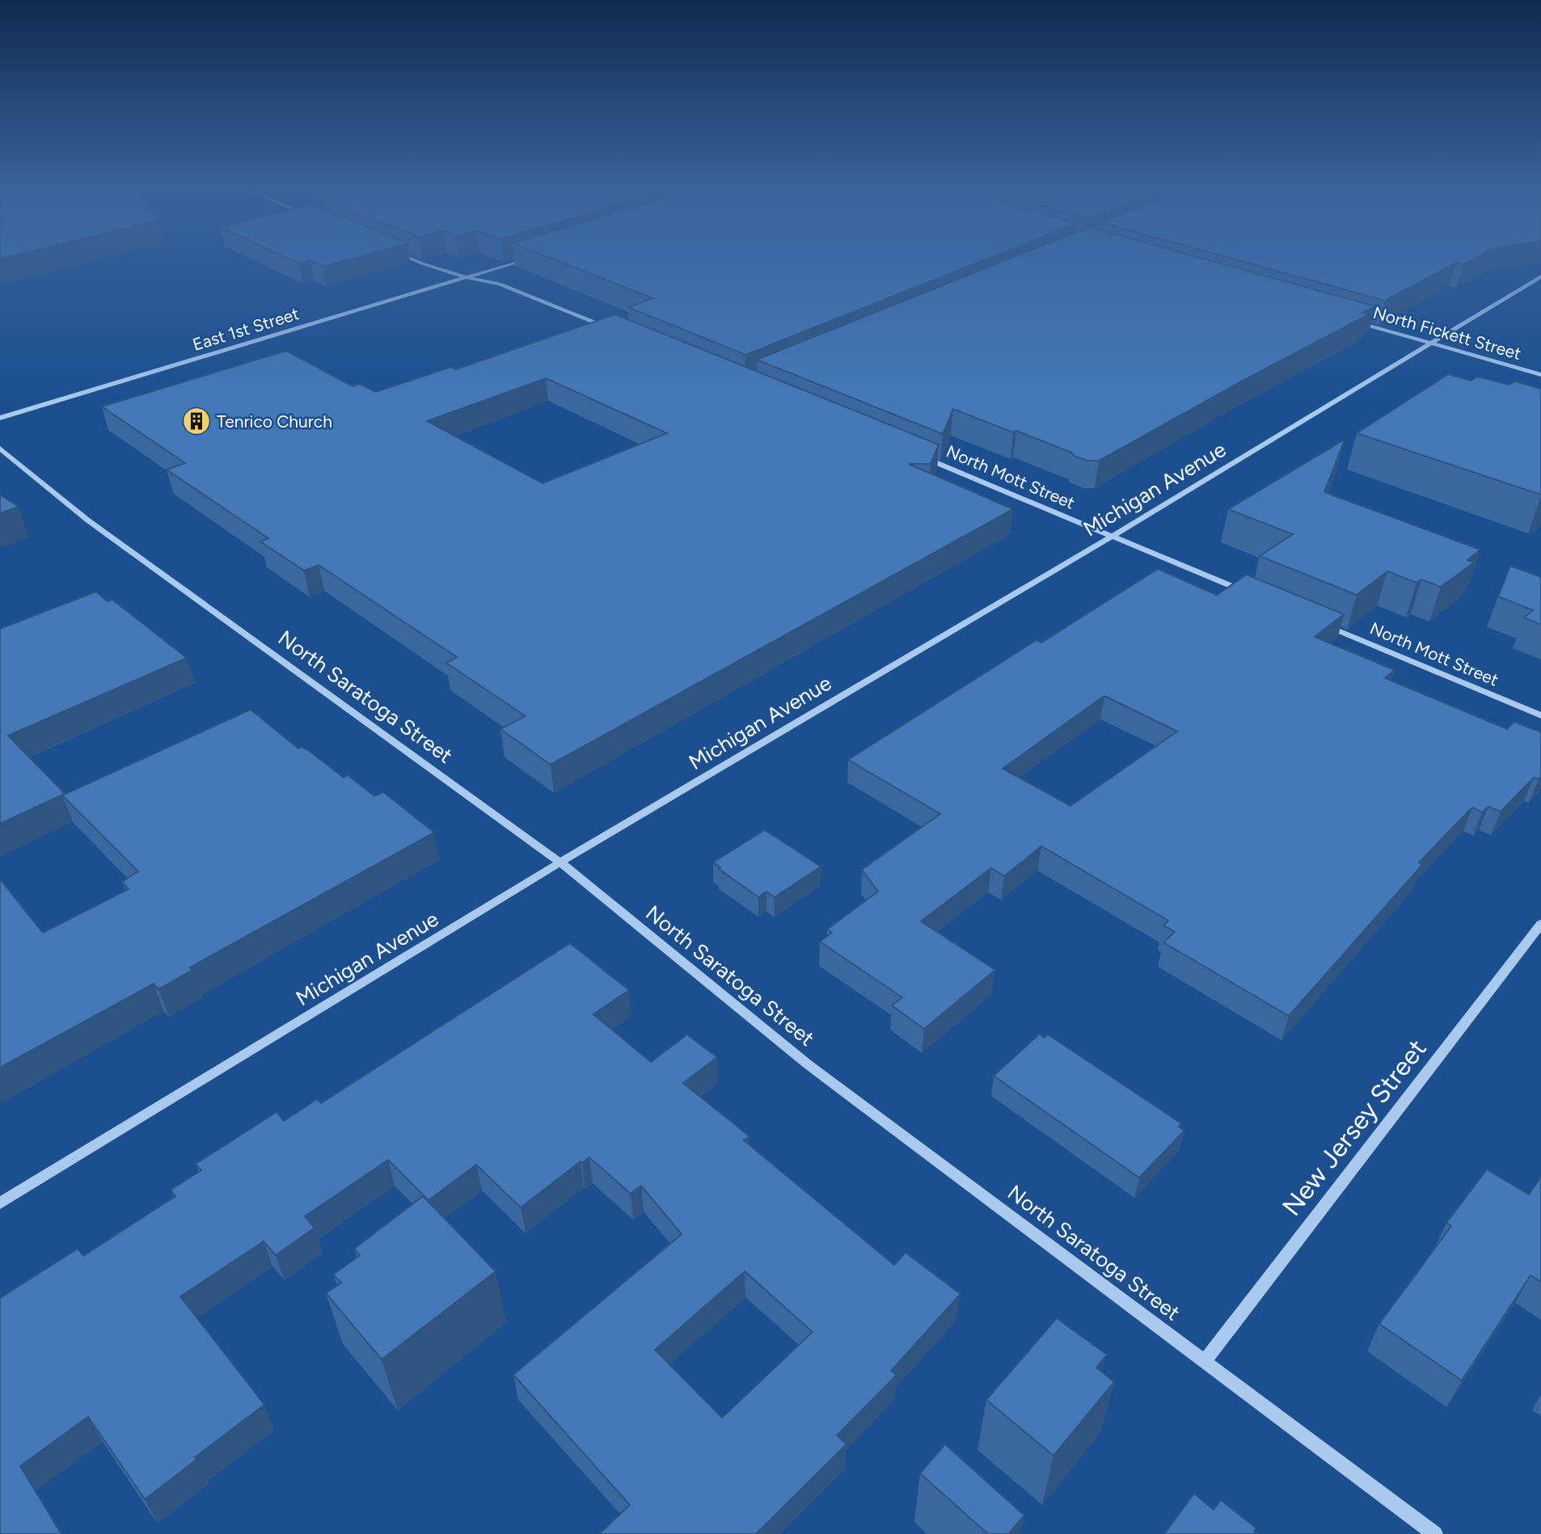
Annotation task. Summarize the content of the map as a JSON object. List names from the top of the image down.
{
  "streets": {
    "street": [
      "East 1st Street",
      "North Fickett Street",
      "North Mott Street",
      "Michigan Avenue",
      "North Saratoga Street",
      "New Jersey Street"
    ]
  },
  "crossings": [
    ["North Fickett Street", "Michigan Avenue"],
    ["North Mott Street", "Michigan Avenue"],
    ["Michigan Avenue", "North Saratoga Street"],
    ["North Saratoga Street", "New Jersey Street"]
  ],
  "places": {
    "building": ["Tenrico Church"]
  }
}
